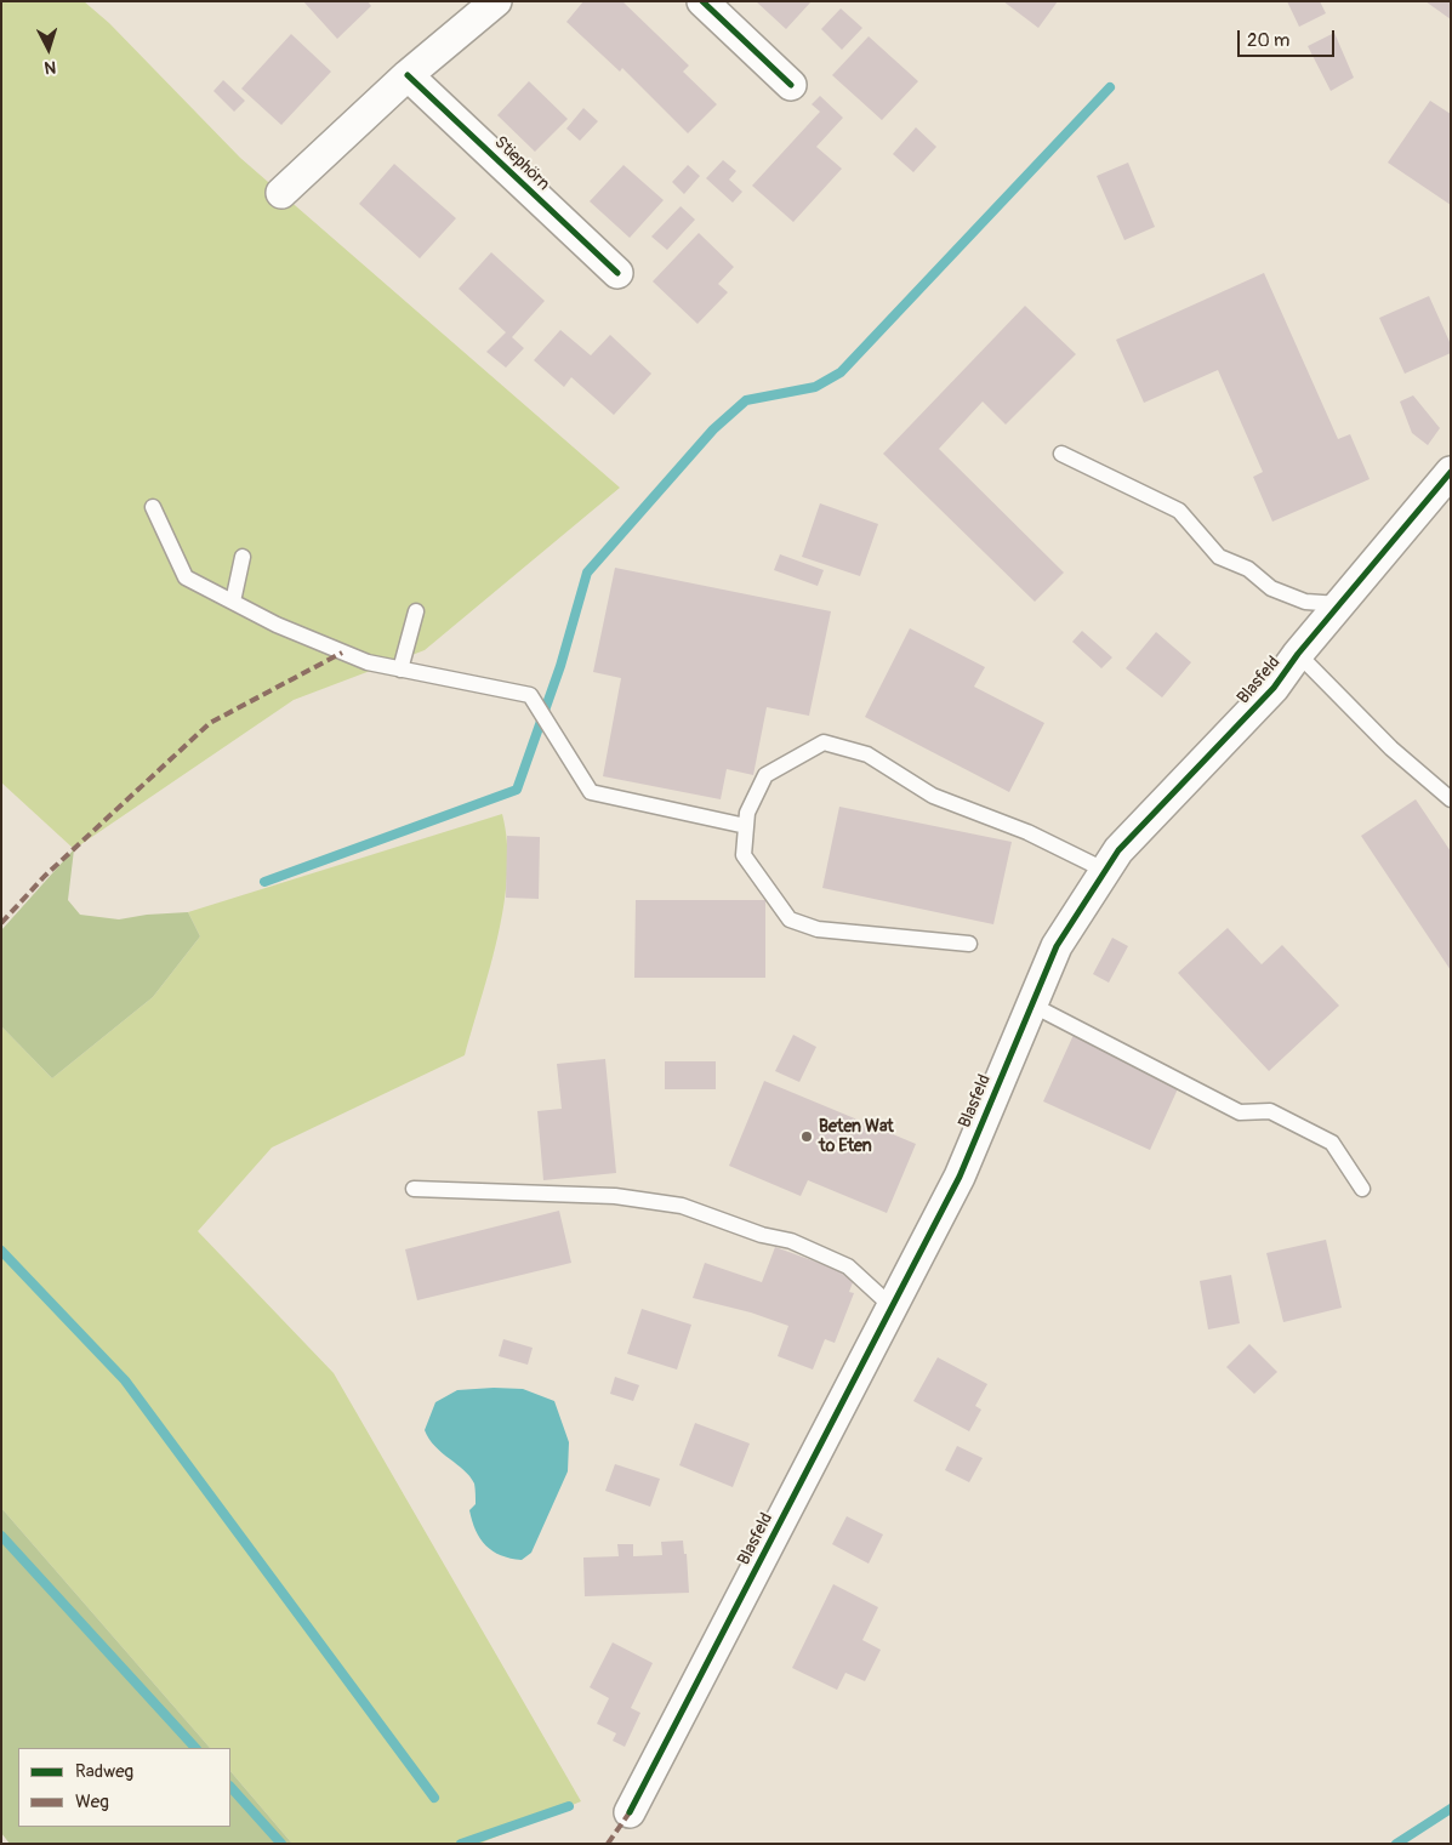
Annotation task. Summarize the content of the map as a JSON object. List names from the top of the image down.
{
  "streets": {
    "street": ["Stiephörn", "Blasfeld"]
  },
  "places": ["Beten Wat to Eten"],
  "legend": ["Radweg", "Weg"],
  "scale_bar": "20 m",
  "north": "bottom"
}
